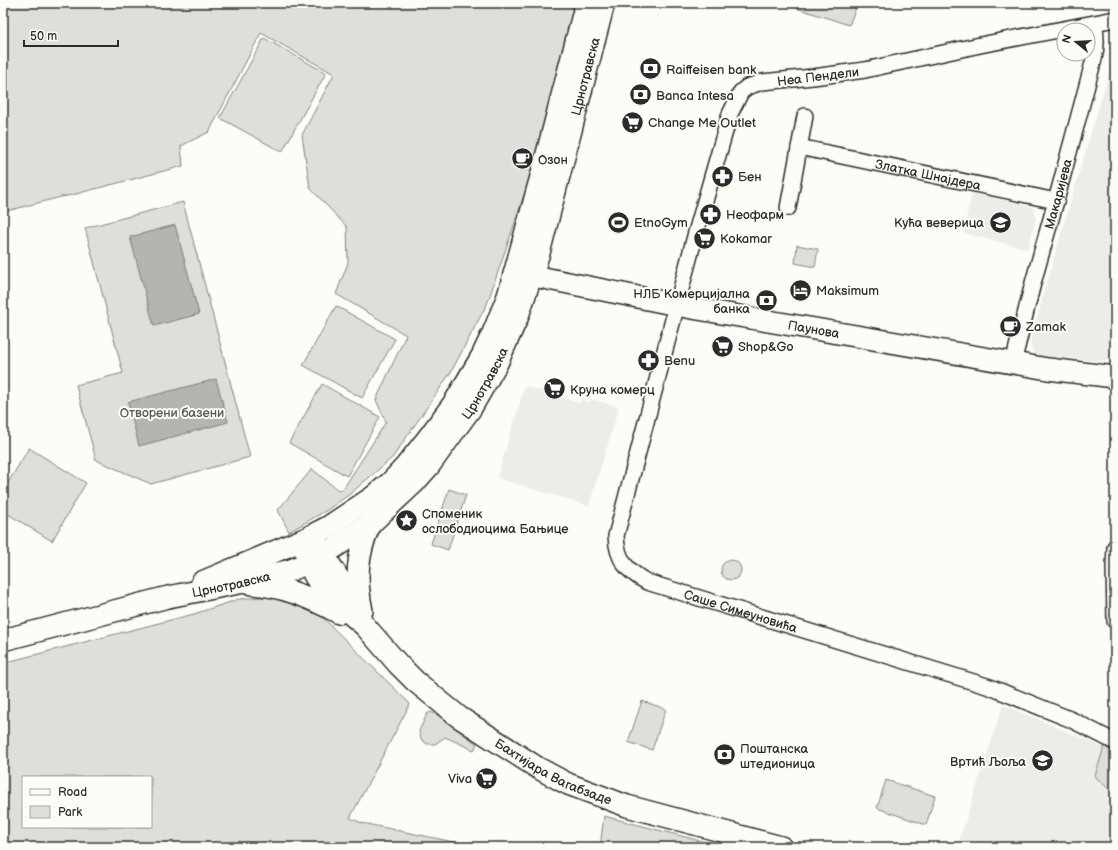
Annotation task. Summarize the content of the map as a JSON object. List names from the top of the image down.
{
  "streets": {
    "main road": ["Црнотравска", "Паунова", "Бахтијара Вагабзаде"],
    "street": [
      "Неа Пендели",
      "Златка Шнајдера",
      "Макаријева",
      "Саше Симеуновића"
    ]
  },
  "crossings": [
    ["Неа Пендели", "Паунова"],
    ["Неа Пендели", "Саше Симеуновића"],
    ["Црнотравска", "Паунова"],
    ["Црнотравска", "Бахтијара Вагабзаде"],
    ["Златка Шнајдера", "Макаријева"],
    ["Макаријева", "Паунова"],
    ["Паунова", "Саше Симеуновића"]
  ],
  "parks": ["Отворени базени"],
  "places": {
    "bank": [
      "Raiffeisen bank",
      "Banca Intesa",
      "НЛБ Комерцијална банка",
      "Поштанска штедионица"
    ],
    "supermarket": [
      "Change Me Outlet",
      "Kokamar",
      "Shop&Go",
      "Круна комерц",
      "Viva"
    ],
    "cafe": ["Озон", "Zamak"],
    "pharmacy": ["Бен", "Неофарм", "Benu"],
    "sports": ["EtnoGym"],
    "school or university": ["Кућа веверица", "Вртић Љоља"],
    "hotel": ["Maksimum"],
    "place": ["Споменик ослободиоцима Бањице"]
  },
  "legend": ["Road", "Park"],
  "scale_bar": "50 m",
  "north": "left"
}
